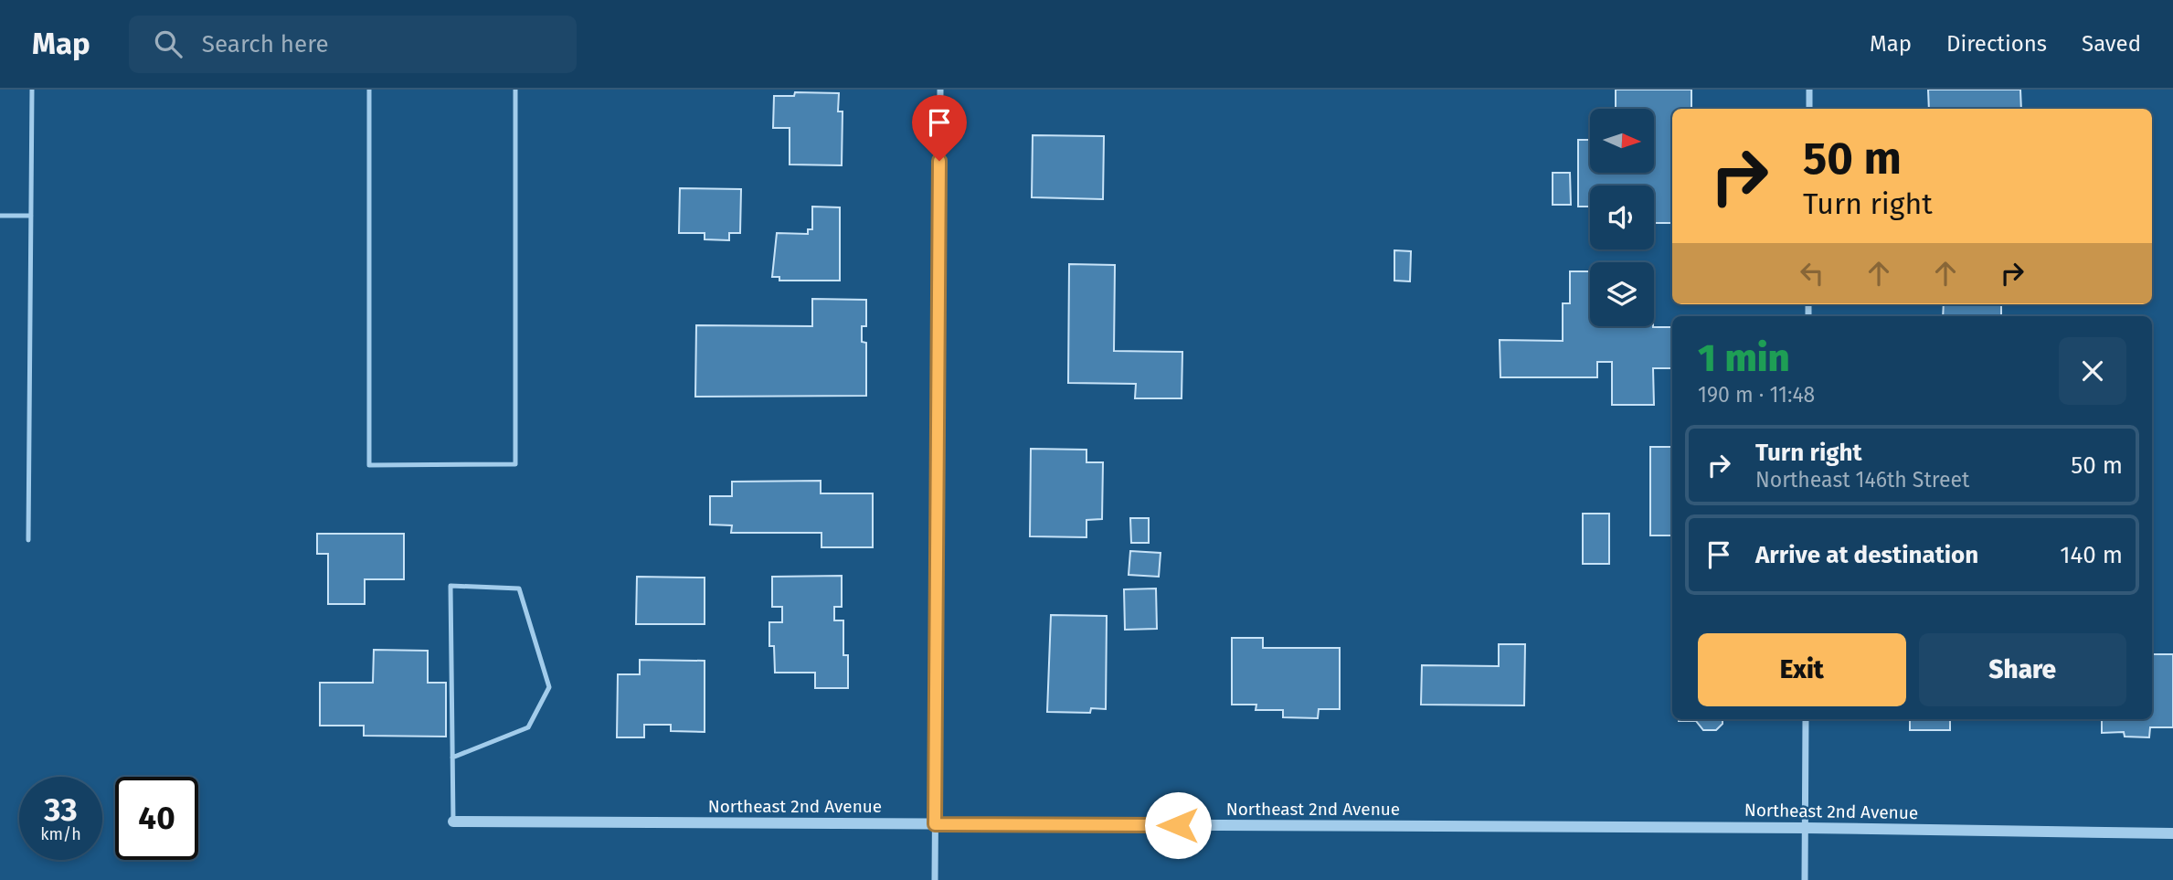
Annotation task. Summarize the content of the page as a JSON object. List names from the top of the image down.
{
  "streets": {
    "street": ["Northeast 2nd Avenue"]
  },
  "north": "right",
  "page": {
    "header": "Map",
    "search": "Search here",
    "nav": ["Map", "Directions", "Saved"],
    "turn": ["50 m", "Turn right"],
    "heading": ["1 min", "190 m · 11:48"],
    "list": [
      {
        "name": "Turn right",
        "note": "Northeast 146th Street",
        "value": "50 m"
      },
      {
        "name": "Arrive at destination",
        "value": "140 m"
      }
    ],
    "buttons": ["Exit", "Share"],
    "speed": "33 km/h",
    "limit": "40"
  }
}
